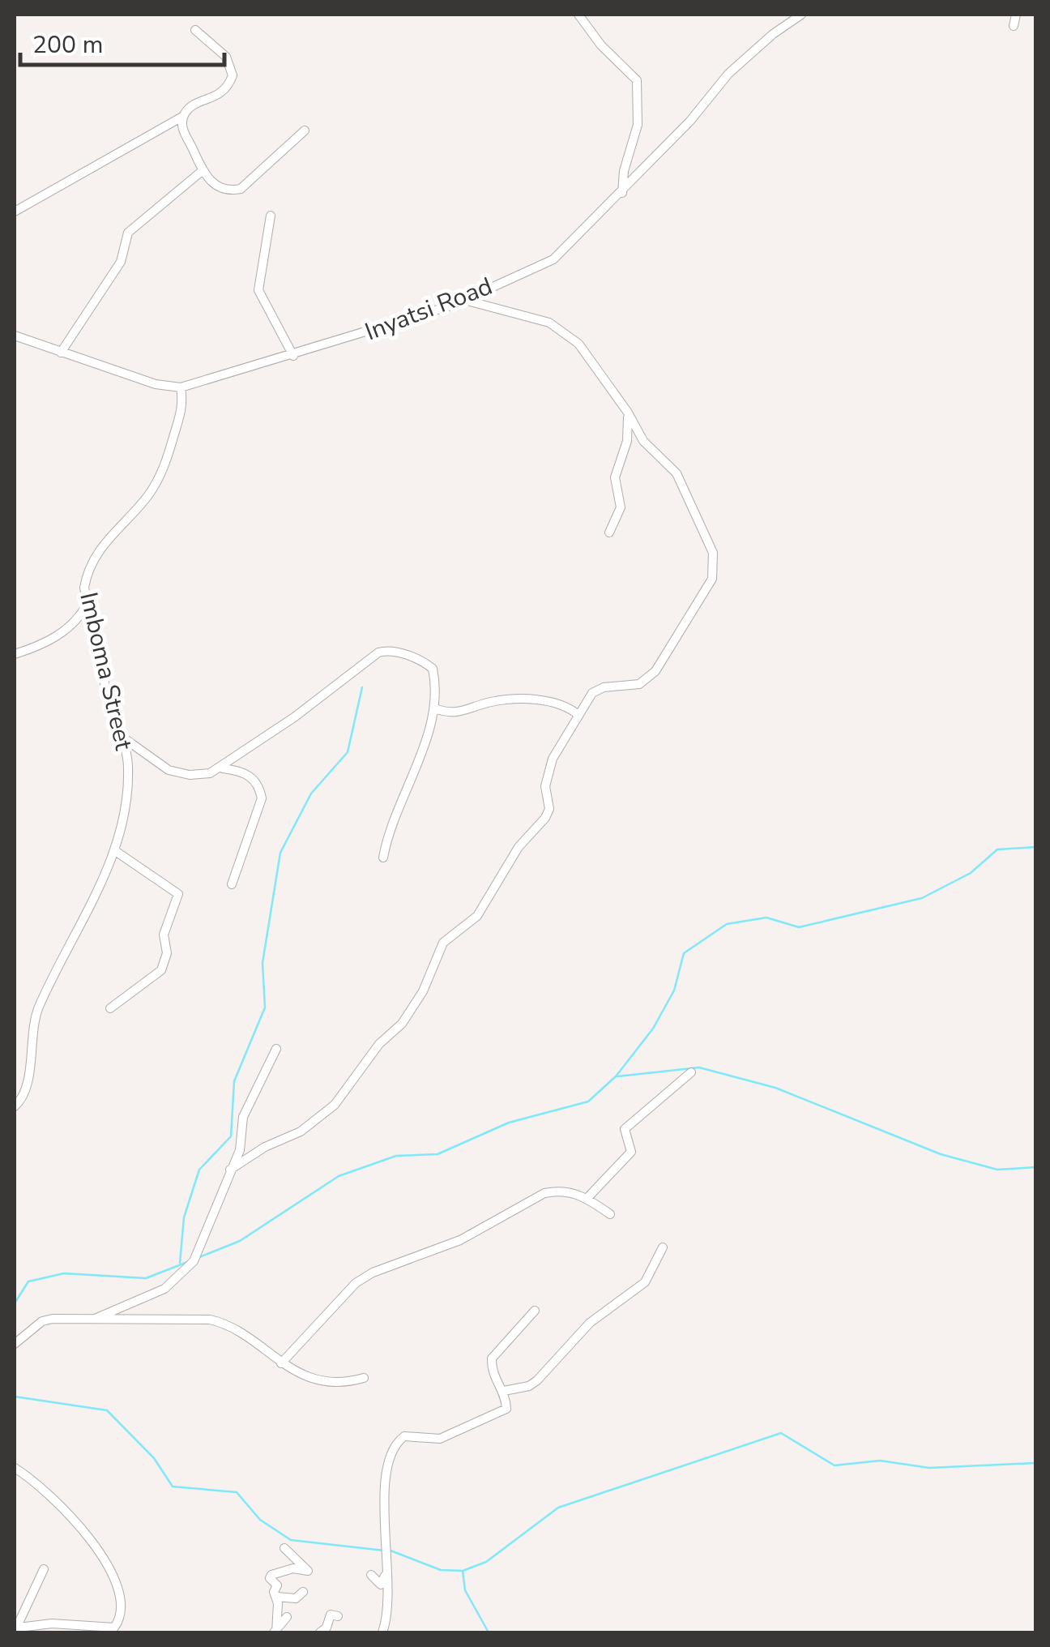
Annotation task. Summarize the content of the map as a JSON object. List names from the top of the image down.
{
  "streets": {
    "street": ["Inyatsi Road", "Imboma Street"]
  },
  "crossings": [
    ["Inyatsi Road", "Imboma Street"]
  ],
  "scale_bar": "200 m"
}
